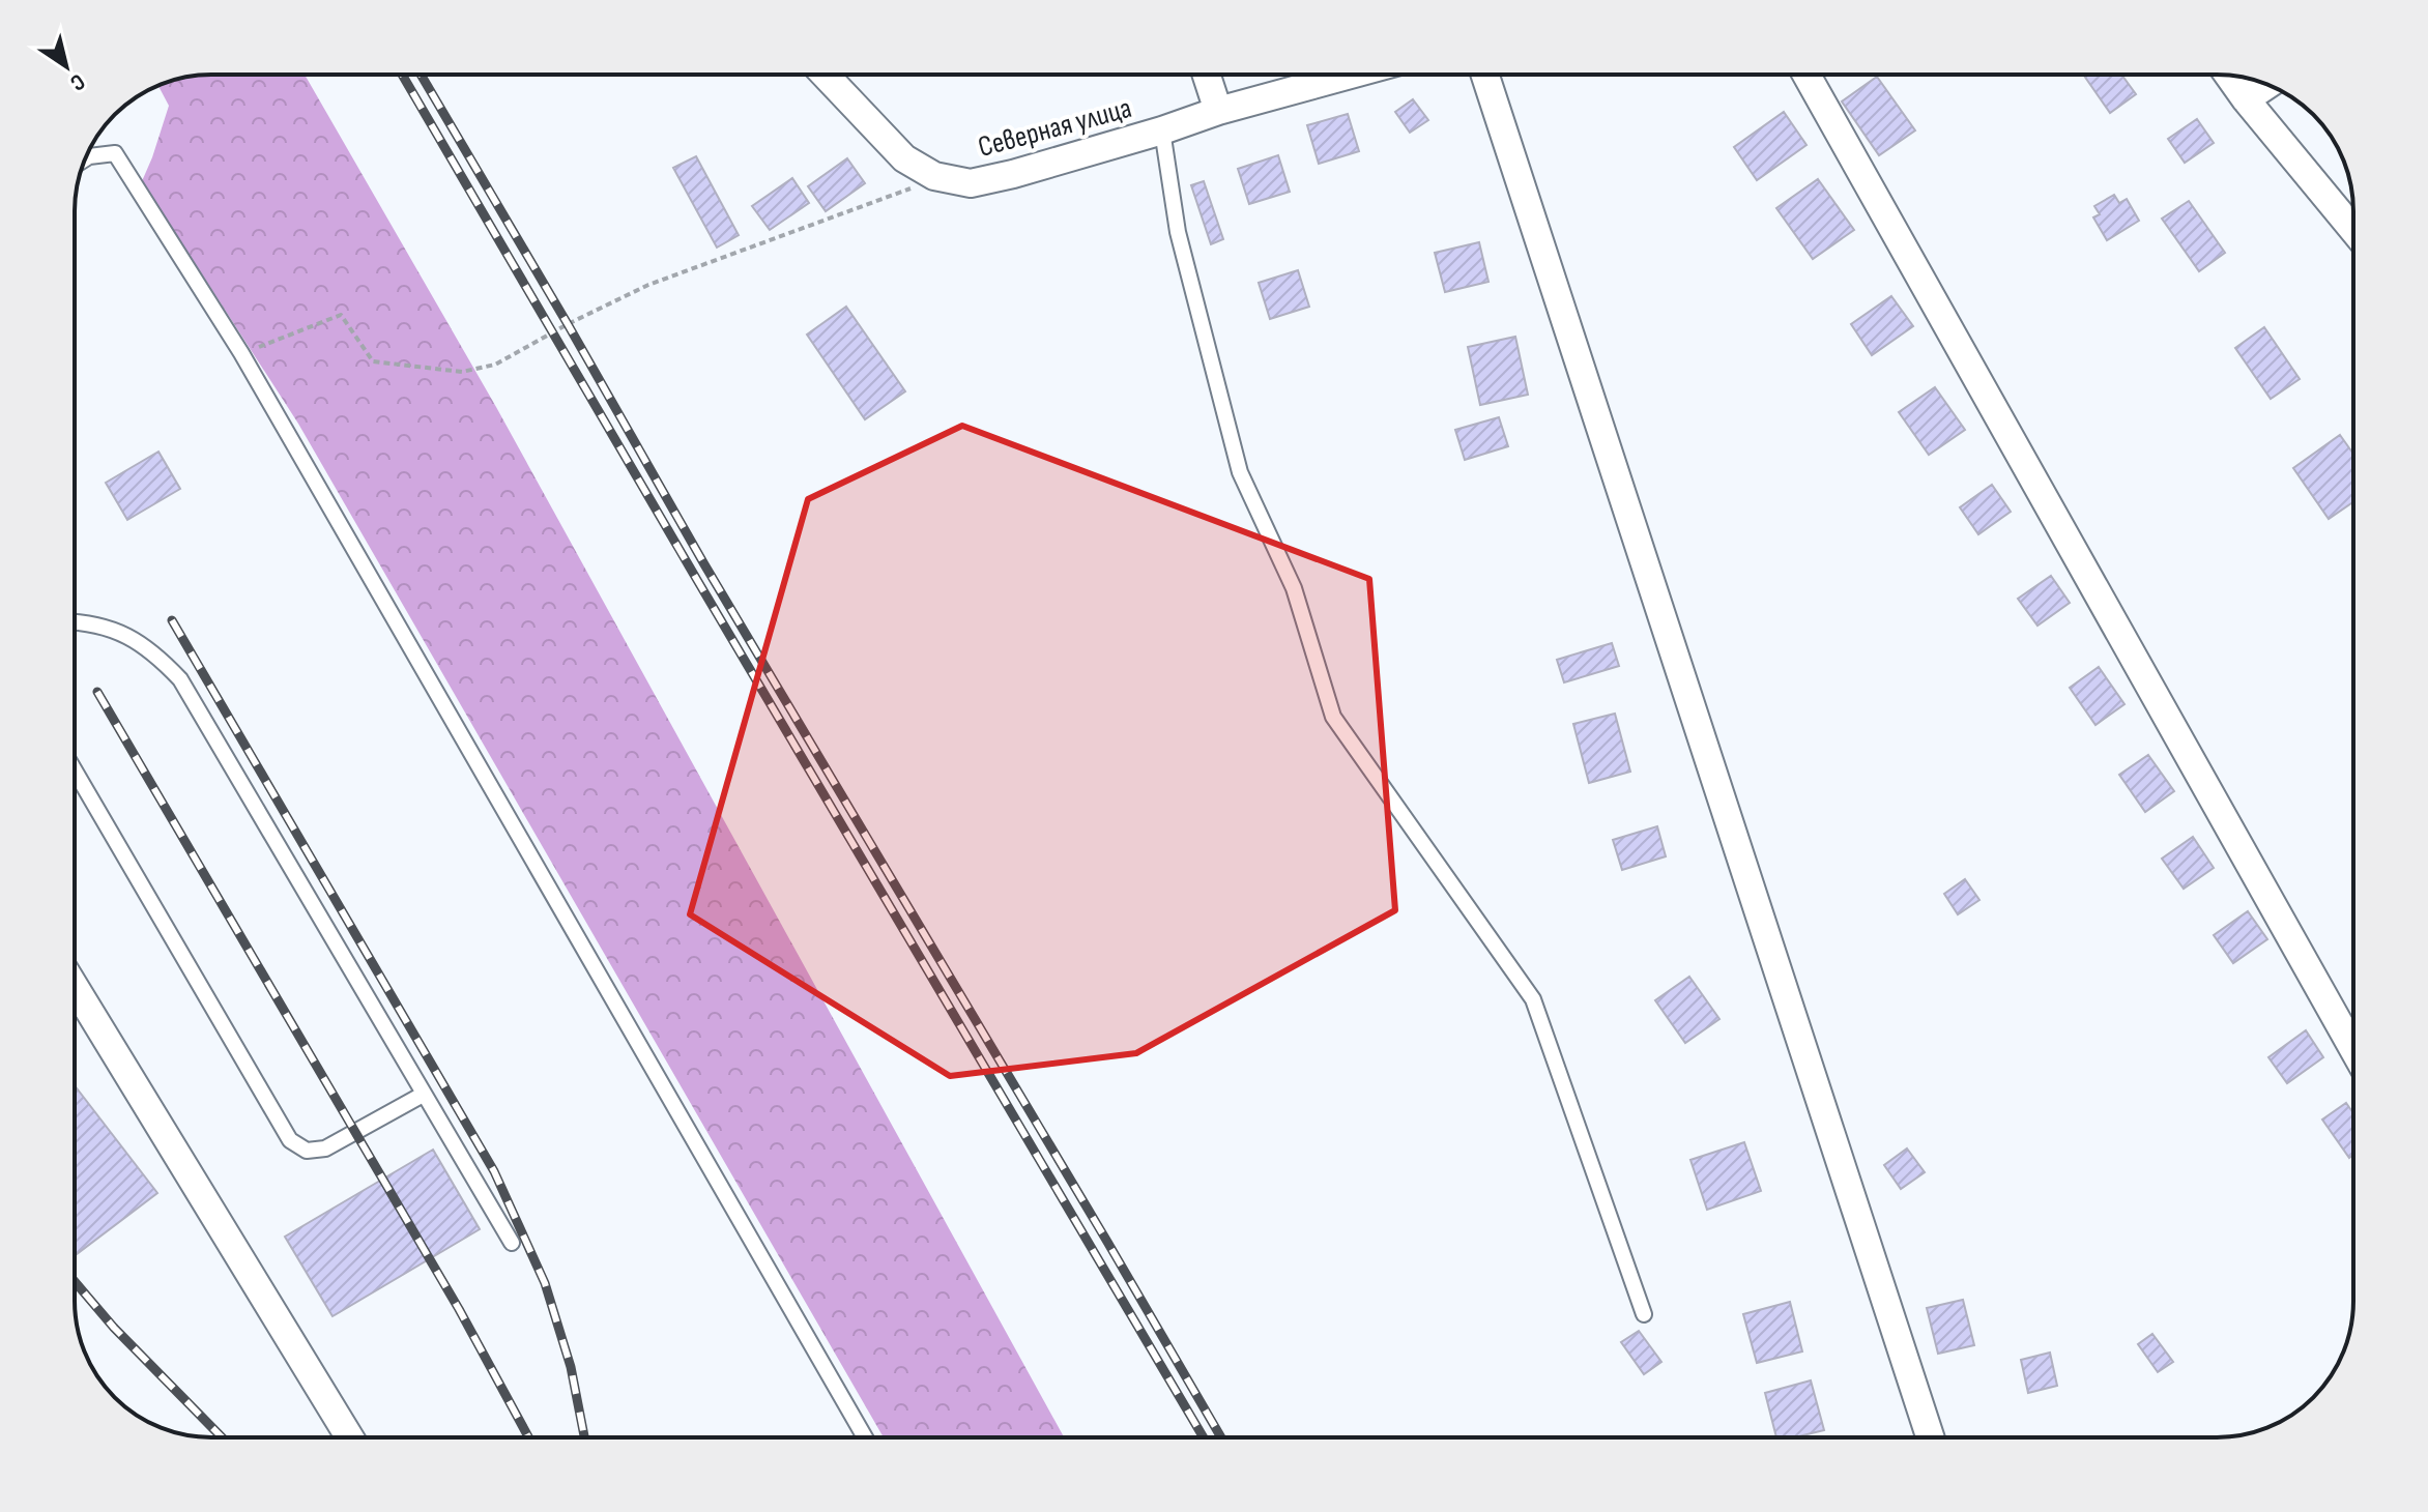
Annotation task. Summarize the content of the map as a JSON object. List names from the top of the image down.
{
  "streets": {
    "street": ["Северная улица"]
  },
  "north": "bottom right"
}
